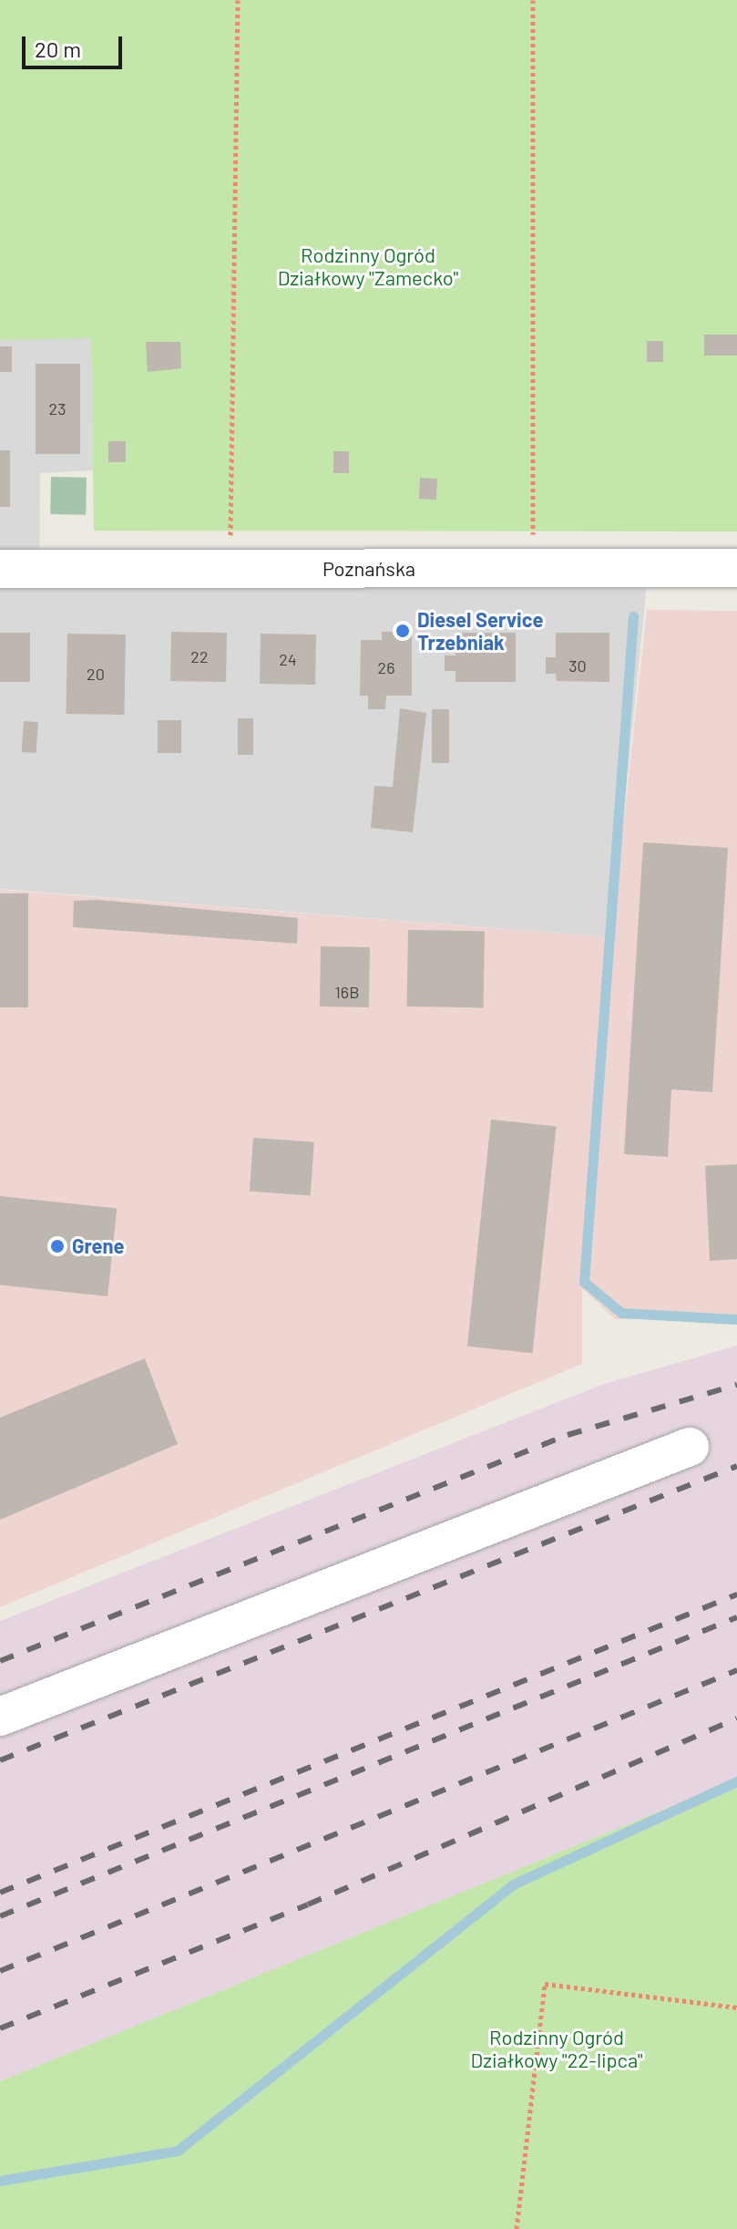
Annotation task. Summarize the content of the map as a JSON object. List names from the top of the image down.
{
  "streets": {
    "street": ["Poznańska"]
  },
  "parks": ["Rodzinny Ogród Działkowy \"Zamecko\"", "Rodzinny Ogród Działkowy \"22-lipca\""],
  "places": ["Diesel Service Trzebniak", "Grene"],
  "house_numbers": [
    "23",
    "22",
    "24",
    "30",
    "26",
    "20",
    "16B"
  ],
  "scale_bar": "20 m"
}
